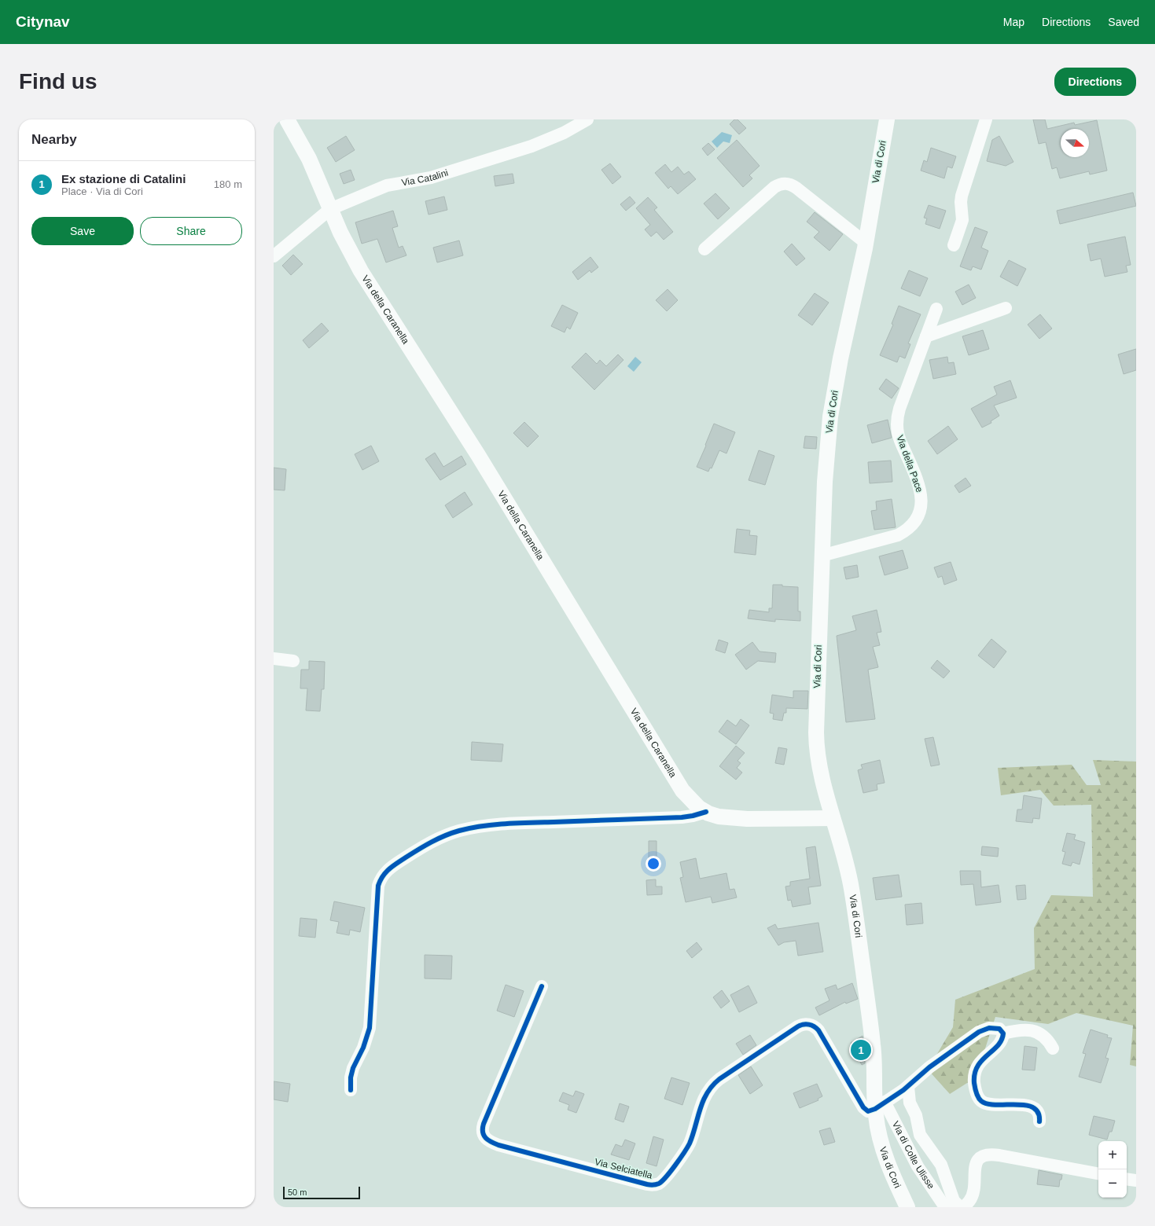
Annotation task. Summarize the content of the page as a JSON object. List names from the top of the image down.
{
  "streets": {
    "main road": ["Via di Cori", "Via della Caranella"],
    "street": [
      "Via Catalini",
      "Via della Pace",
      "Via di Colle Ulisse",
      "Via Selciatella"
    ]
  },
  "crossings": [
    ["Via di Cori", "Via della Caranella"],
    ["Via di Cori", "Via della Pace"],
    ["Via di Cori", "Via di Colle Ulisse"],
    ["Via di Cori", "Via Selciatella"],
    ["Via Catalini", "Via della Caranella"],
    ["Via di Colle Ulisse", "Via Selciatella"]
  ],
  "scale_bar": "50 m",
  "north": "right",
  "page": {
    "header": "Citynav",
    "nav": ["Map", "Directions", "Saved"],
    "buttons": [
      "Directions",
      ["Save", "Share"]
    ],
    "title": "Find us",
    "heading": "Nearby",
    "list": [
      {
        "mark": "1",
        "name": "Ex stazione di Catalini",
        "note": "Place · Via di Cori",
        "value": "180 m"
      }
    ],
    "pins": "1",
    "map_buttons": ["+", "−"],
    "scale": "50 m"
  }
}
